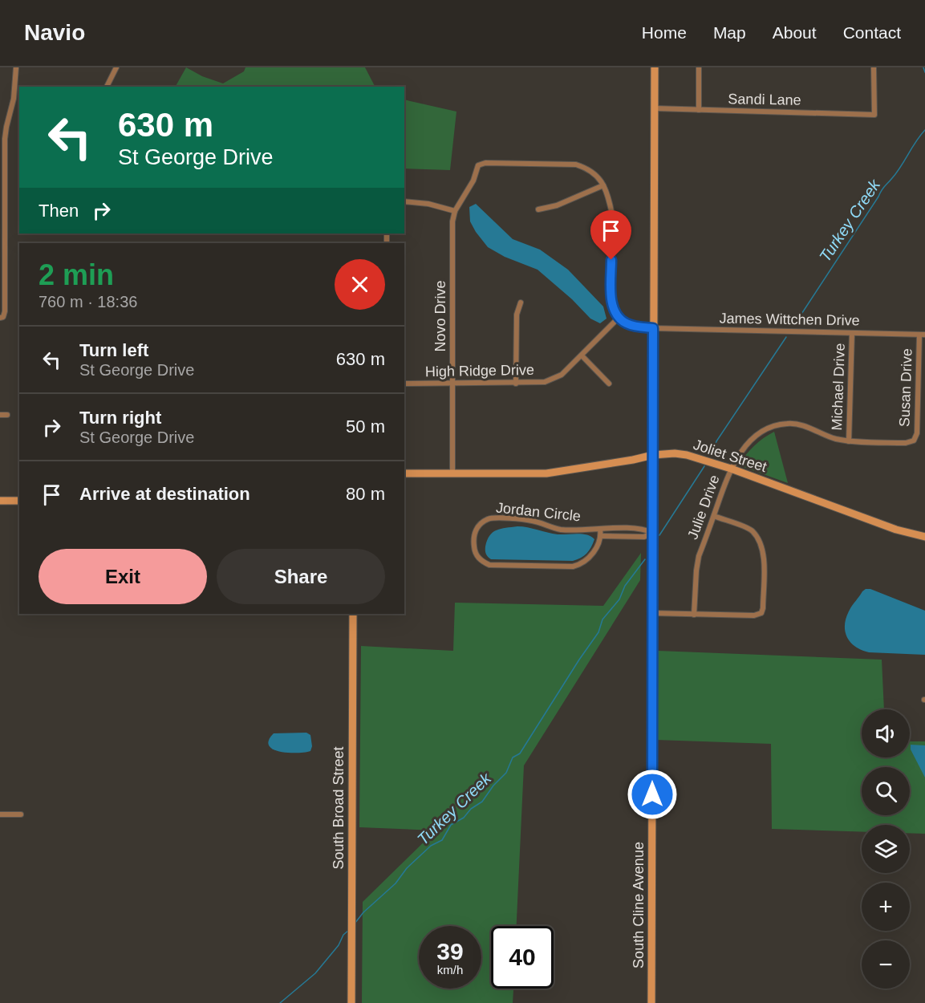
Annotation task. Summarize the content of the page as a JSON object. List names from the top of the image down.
{
  "streets": {
    "street": [
      "Sandi Lane",
      "Novo Drive",
      "James Wittchen Drive",
      "High Ridge Drive",
      "Michael Drive",
      "Susan Drive",
      "Joliet Street",
      "Julie Drive",
      "Jordan Circle",
      "South Broad Street",
      "South Cline Avenue"
    ]
  },
  "crossings": [
    ["Sandi Lane", "South Cline Avenue"],
    ["Novo Drive", "High Ridge Drive"],
    ["Novo Drive", "Joliet Street"],
    ["James Wittchen Drive", "High Ridge Drive"],
    ["James Wittchen Drive", "Michael Drive"],
    ["James Wittchen Drive", "Susan Drive"],
    ["James Wittchen Drive", "South Cline Avenue"],
    ["Michael Drive", "Julie Drive"],
    ["Susan Drive", "Julie Drive"],
    ["Joliet Street", "Julie Drive"],
    ["Joliet Street", "South Cline Avenue"],
    ["Jordan Circle", "South Cline Avenue"]
  ],
  "water": ["Turkey Creek"],
  "page": {
    "header": "Navio",
    "nav": [
      "Home",
      "Map",
      "About",
      "Contact"
    ],
    "turn": ["630 m", "St George Drive"],
    "then": "Then",
    "heading": ["2 min", "760 m · 18:36"],
    "list": [
      {
        "name": "Turn left",
        "note": "St George Drive",
        "value": "630 m"
      },
      {
        "name": "Turn right",
        "note": "St George Drive",
        "value": "50 m"
      },
      {
        "name": "Arrive at destination",
        "value": "80 m"
      }
    ],
    "buttons": ["Exit", "Share"],
    "map_buttons": ["+", "−"],
    "speed": "39 km/h",
    "limit": "40"
  }
}
